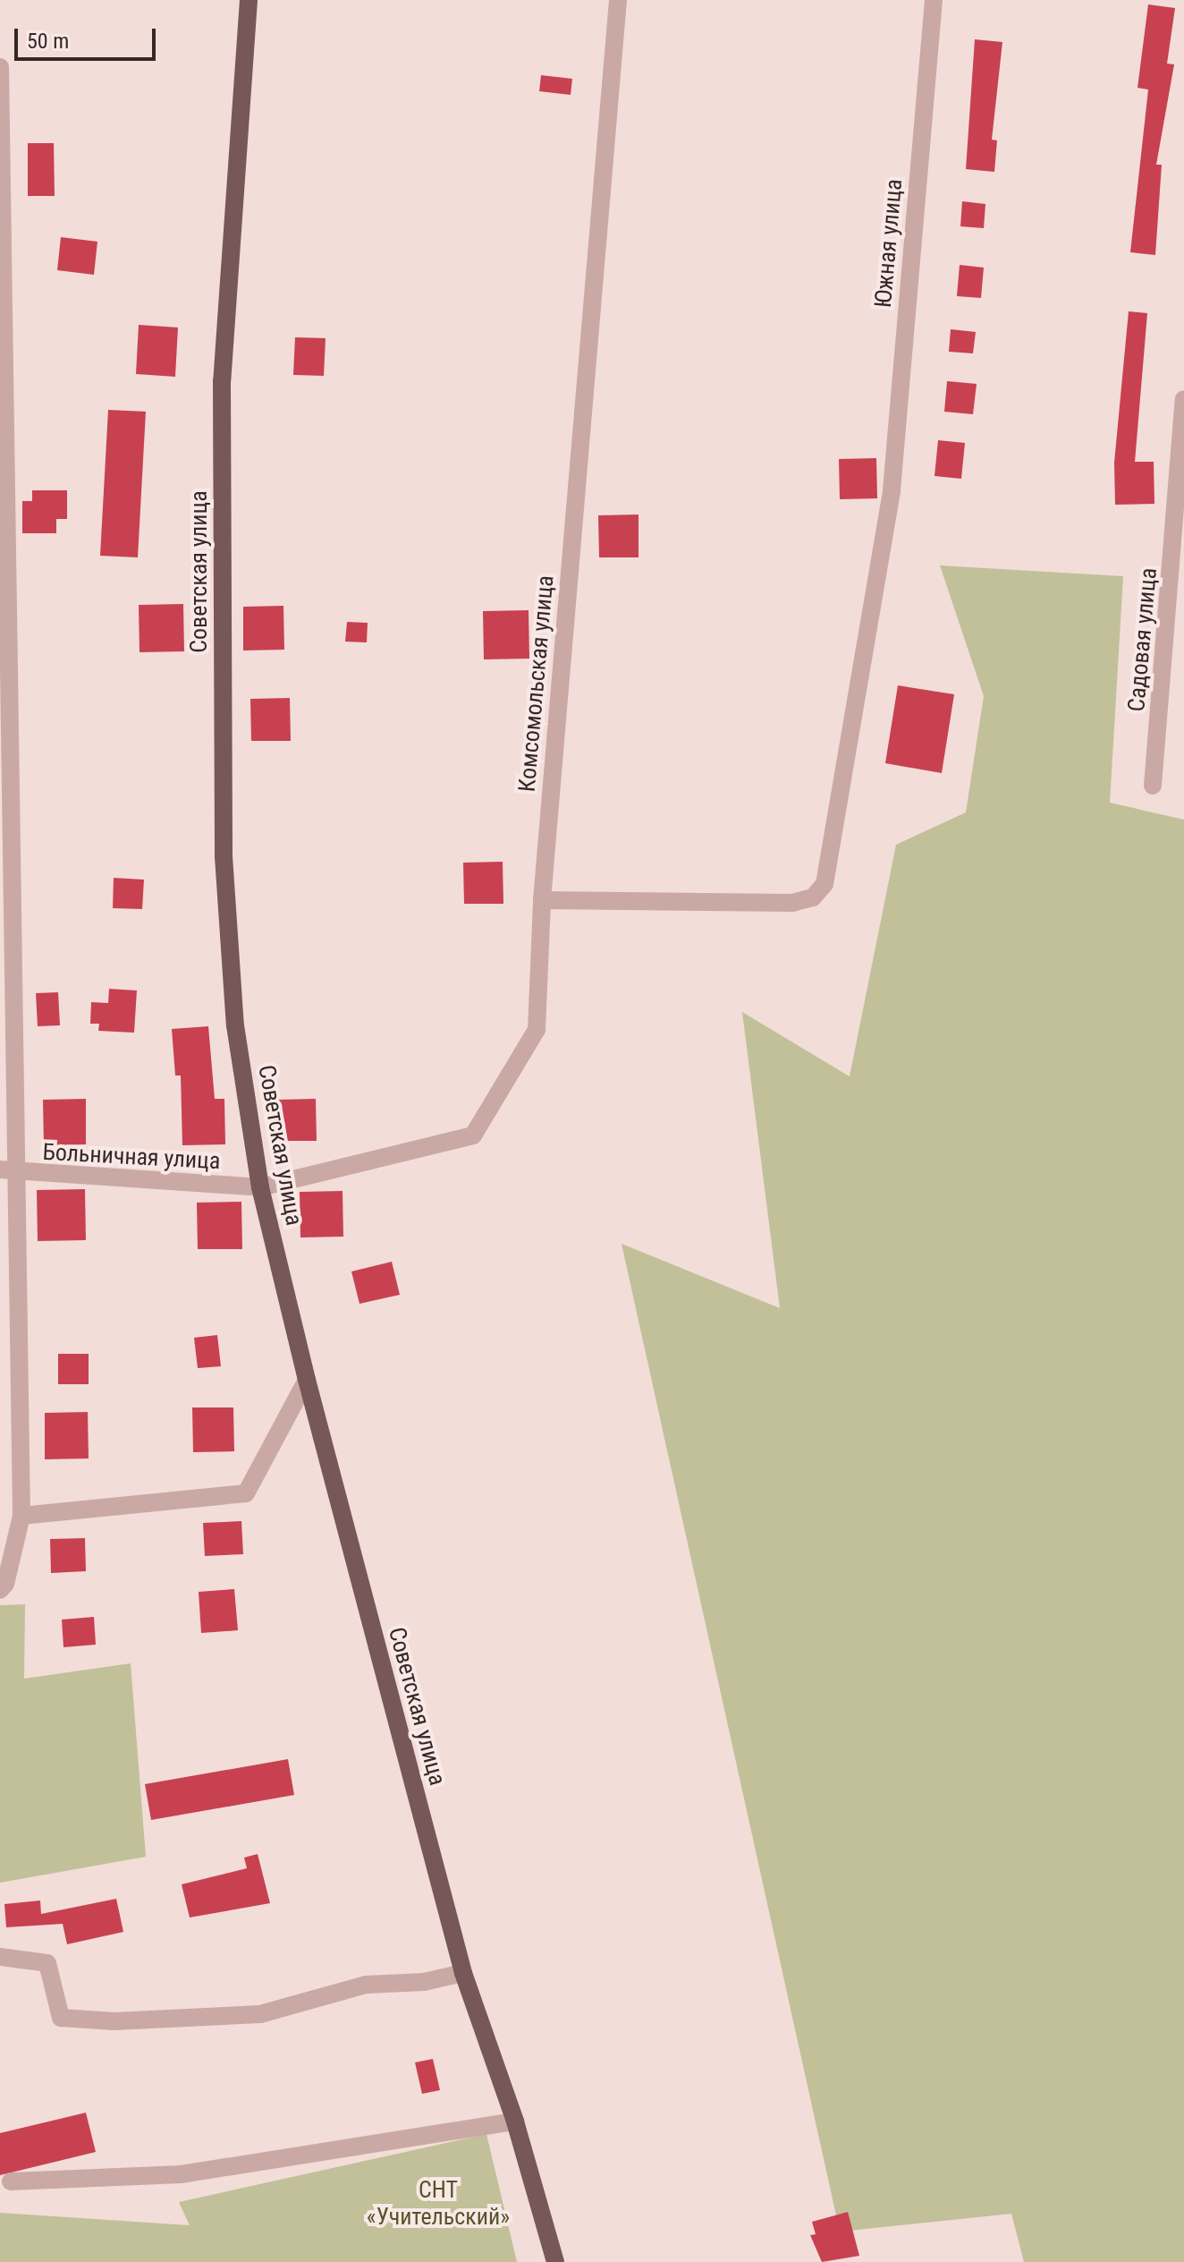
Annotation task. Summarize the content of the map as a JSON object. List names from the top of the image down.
{
  "streets": {
    "main road": ["Советская улица"],
    "street": [
      "Южная улица",
      "Садовая улица",
      "Комсомольская улица",
      "Больничная улица"
    ]
  },
  "crossings": [
    ["Южная улица", "Комсомольская улица"],
    ["Советская улица", "Комсомольская улица"],
    ["Советская улица", "Больничная улица"],
    ["Комсомольская улица", "Больничная улица"]
  ],
  "parks": ["СНТ «Учительский»"],
  "scale_bar": "50 m"
}
